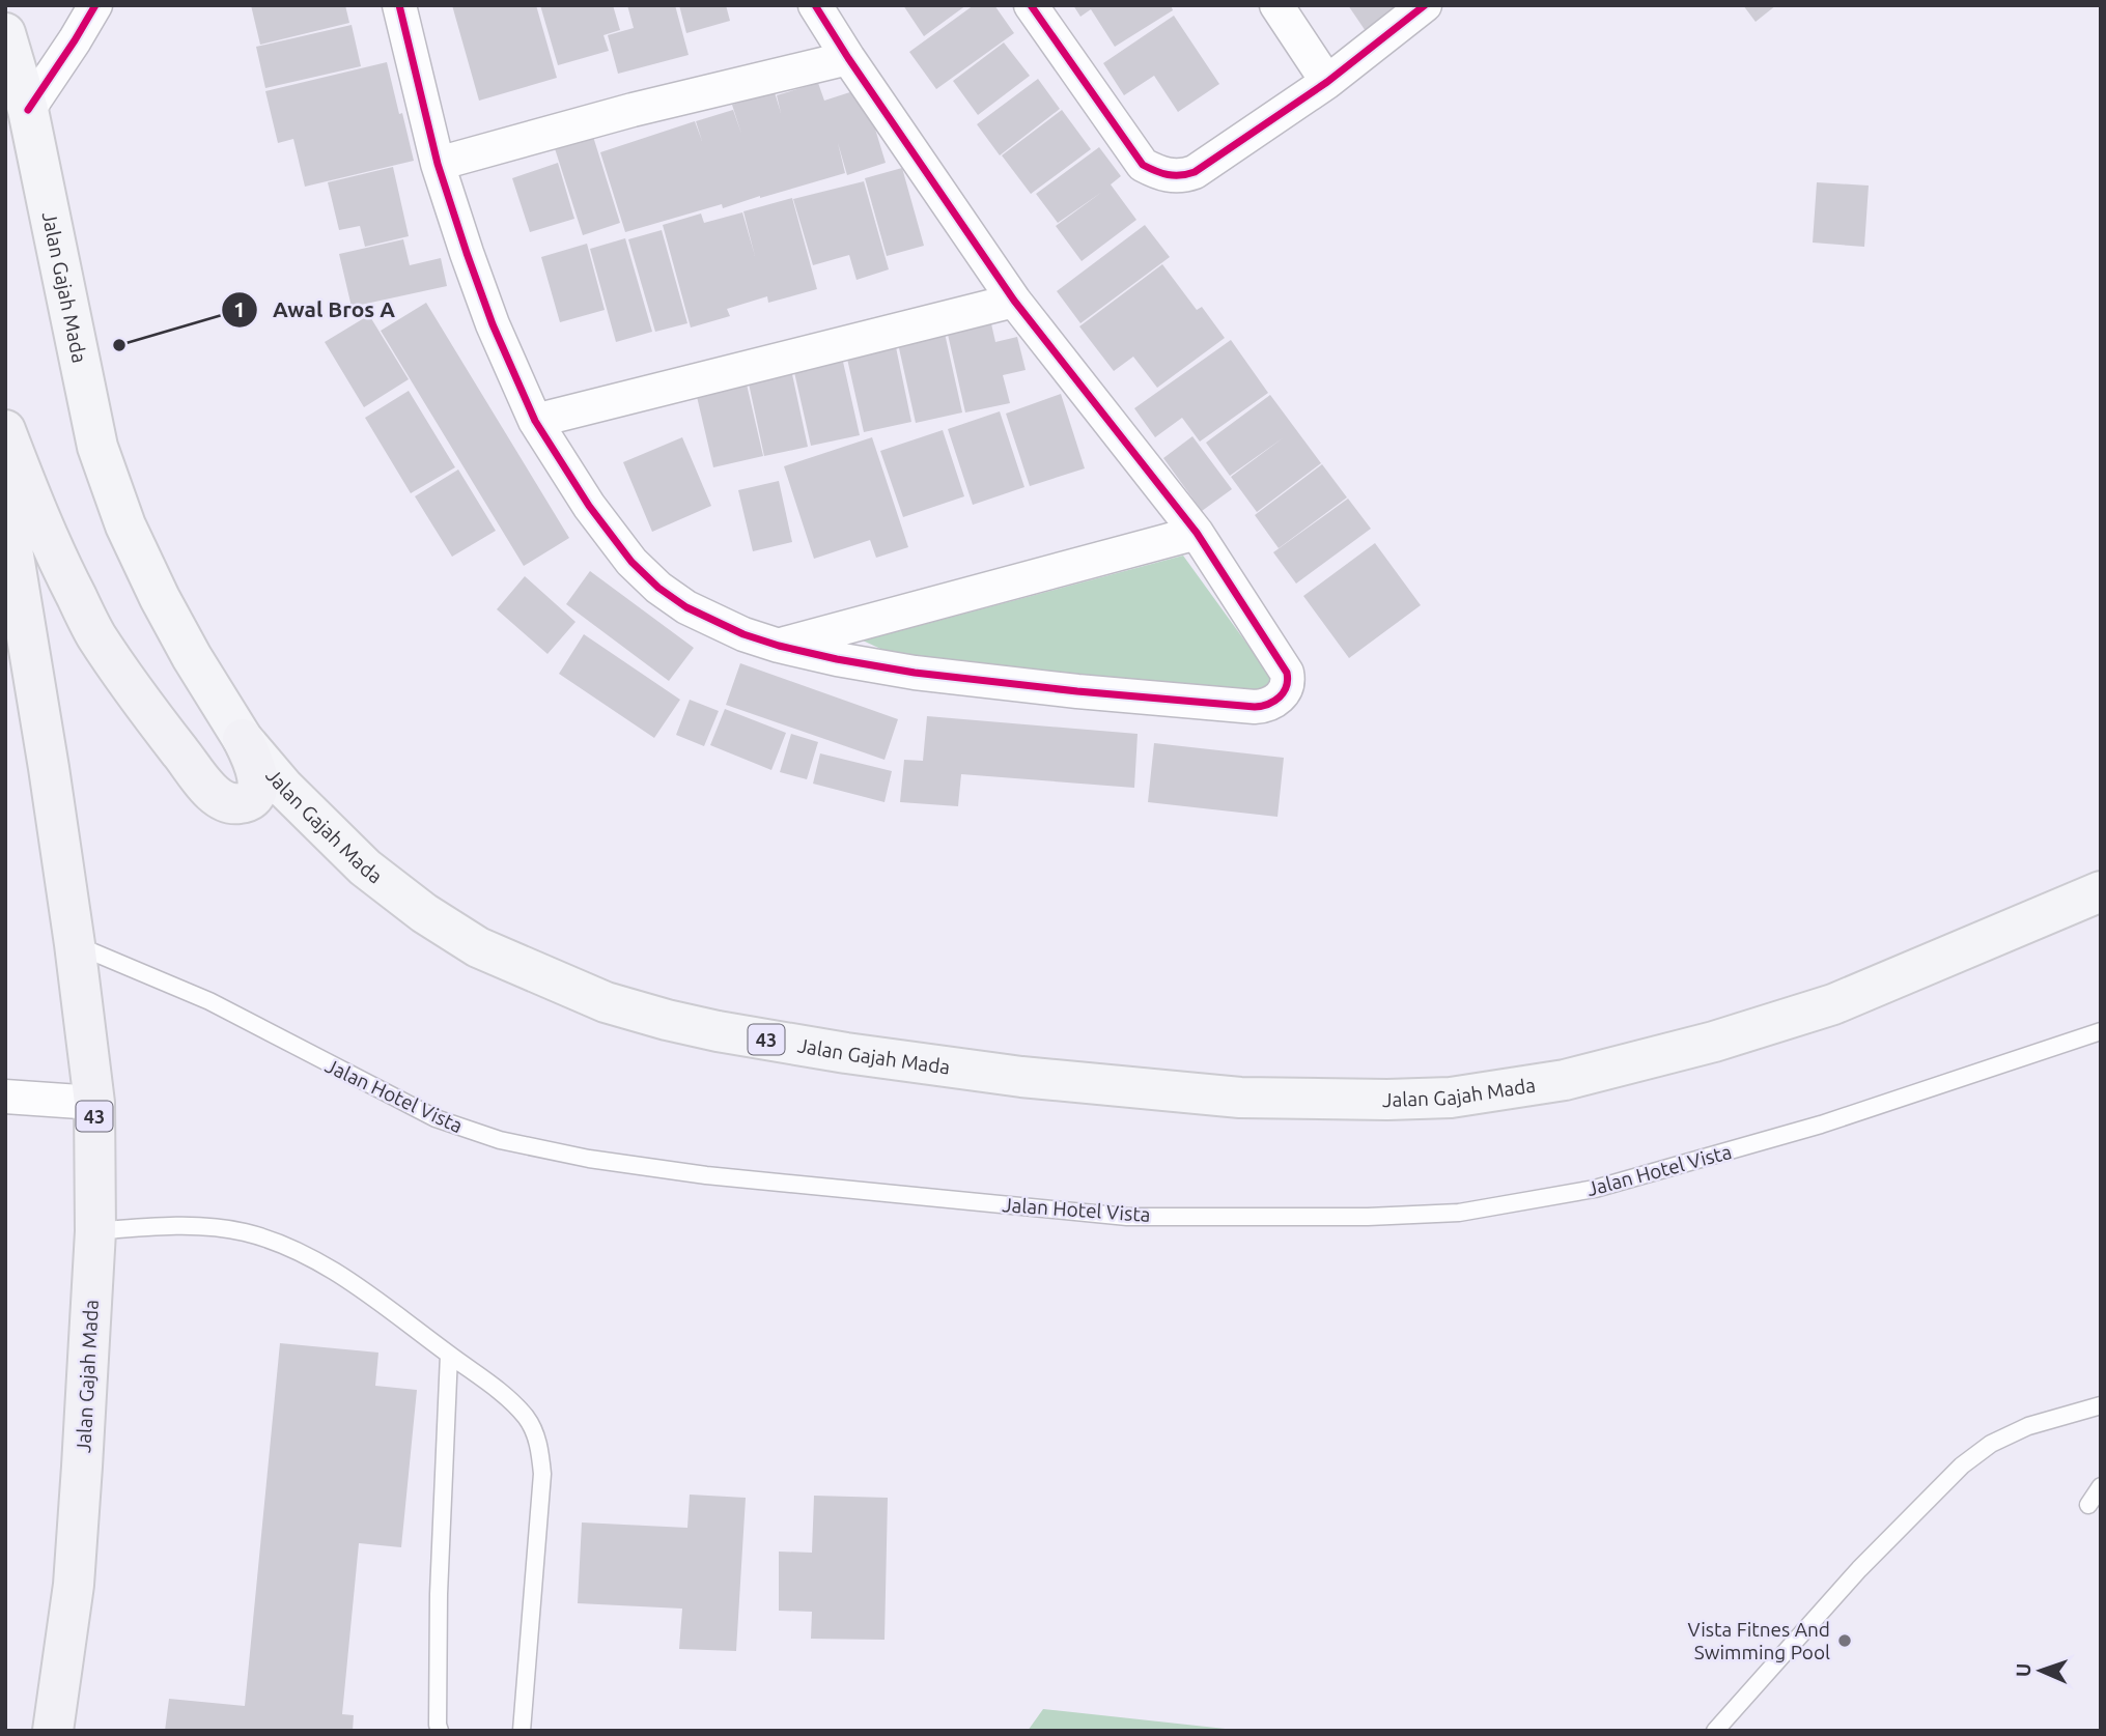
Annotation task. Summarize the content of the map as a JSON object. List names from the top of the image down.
{
  "streets": {
    "highway": ["Jalan Gajah Mada", "43"],
    "lane": ["Jalan Hotel Vista"]
  },
  "crossings": [
    ["Jalan Gajah Mada", "Jalan Hotel Vista"]
  ],
  "places": ["Awal Bros A", "Vista Fitnes And Swimming Pool"],
  "north": "left"
}
